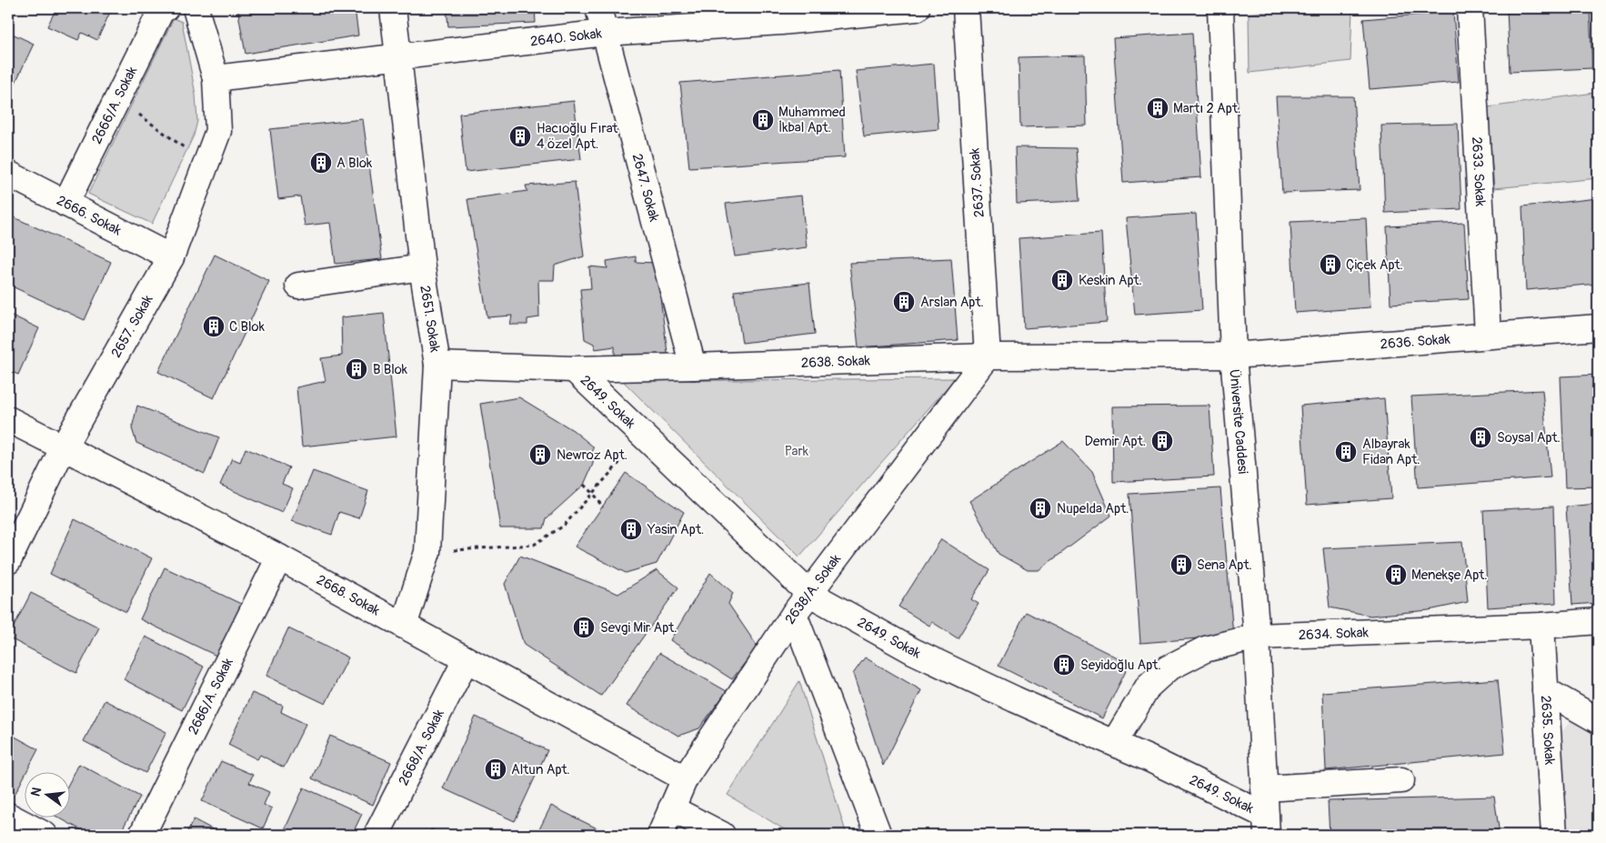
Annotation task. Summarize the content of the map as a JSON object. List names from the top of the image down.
{
  "streets": {
    "street": [
      "2640. Sokak",
      "2666/A. Sokak",
      "2633. Sokak",
      "2637. Sokak",
      "2647. Sokak",
      "2666. Sokak",
      "2651. Sokak",
      "2657. Sokak",
      "2636. Sokak",
      "2638. Sokak",
      "2649. Sokak",
      "Üniversite Caddesi",
      "2638/A. Sokak",
      "2668. Sokak",
      "2634. Sokak",
      "2686/A. Sokak",
      "2635. Sokak",
      "2668/A. Sokak"
    ]
  },
  "crossings": [
    ["2640. Sokak", "2647. Sokak"],
    ["2640. Sokak", "2651. Sokak"],
    ["2640. Sokak", "2657. Sokak"],
    ["2666/A. Sokak", "2666. Sokak"],
    ["2633. Sokak", "2636. Sokak"],
    ["2637. Sokak", "2638. Sokak"],
    ["2637. Sokak", "2638/A. Sokak"],
    ["2647. Sokak", "2638. Sokak"],
    ["2666. Sokak", "2657. Sokak"],
    ["2651. Sokak", "2638. Sokak"],
    ["2651. Sokak", "2668. Sokak"],
    ["2657. Sokak", "2668. Sokak"],
    ["2636. Sokak", "2638. Sokak"],
    ["2636. Sokak", "Üniversite Caddesi"],
    ["2638. Sokak", "2649. Sokak"],
    ["2638. Sokak", "Üniversite Caddesi"],
    ["2638. Sokak", "2638/A. Sokak"],
    ["2649. Sokak", "Üniversite Caddesi"],
    ["2649. Sokak", "2638/A. Sokak"],
    ["2649. Sokak", "2634. Sokak"],
    ["Üniversite Caddesi", "2634. Sokak"],
    ["2638/A. Sokak", "2668. Sokak"],
    ["2668. Sokak", "2686/A. Sokak"],
    ["2668. Sokak", "2668/A. Sokak"],
    ["2634. Sokak", "2635. Sokak"]
  ],
  "parks": ["Park"],
  "places": {
    "building": [
      "Martı 2 Apt.",
      "Muhammed İkbal Apt.",
      "Hacıoğlu Fırat 4 özel Apt.",
      "A Blok",
      "Çiçek Apt.",
      "Keskin Apt.",
      "Arslan Apt.",
      "C Blok",
      "B Blok",
      "Soysal Apt.",
      "Demir Apt.",
      "Albayrak Fidan Apt.",
      "Newroz Apt.",
      "Nupelda Apt.",
      "Yasin Apt.",
      "Sena Apt.",
      "Menekşe Apt.",
      "Sevgi Mir Apt.",
      "Seyidoğlu Apt.",
      "Altun Apt."
    ]
  },
  "north": "left"
}
